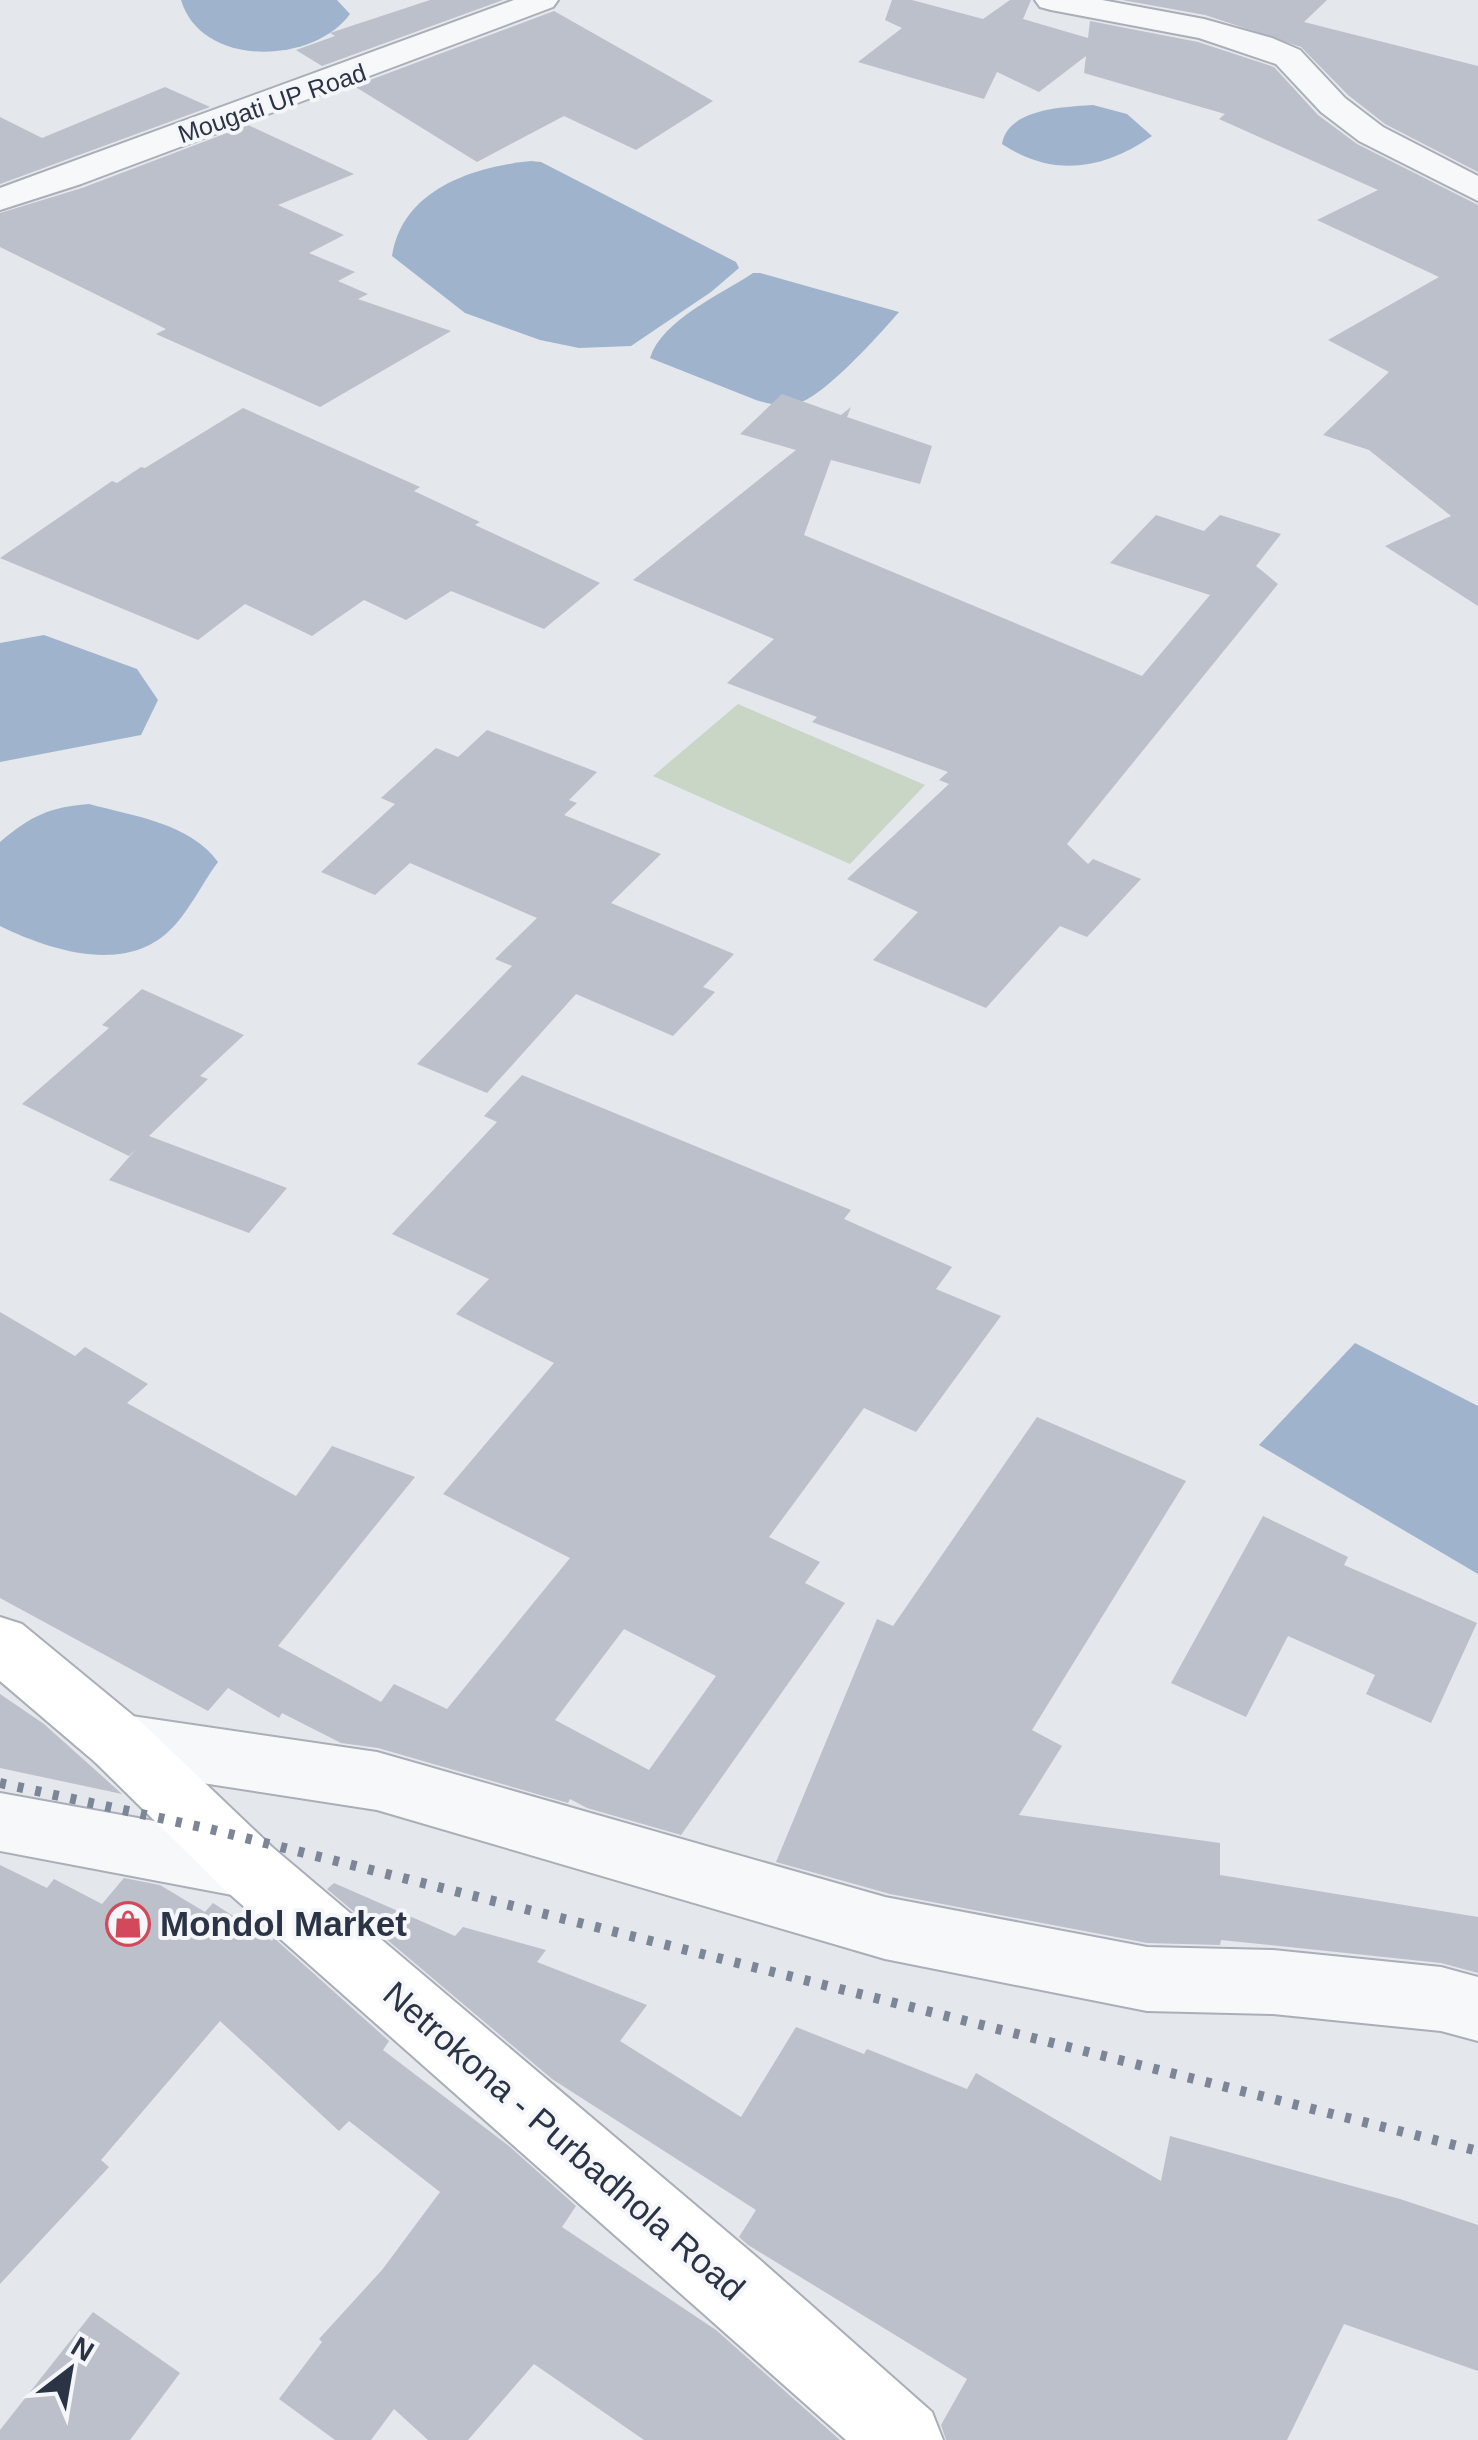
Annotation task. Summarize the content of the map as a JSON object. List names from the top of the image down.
{
  "streets": {
    "main road": ["Netrokona - Purbadhola Road"],
    "street": ["Mougati UP Road"]
  },
  "places": {
    "shop": ["Mondol Market"]
  },
  "north": "top right"
}
